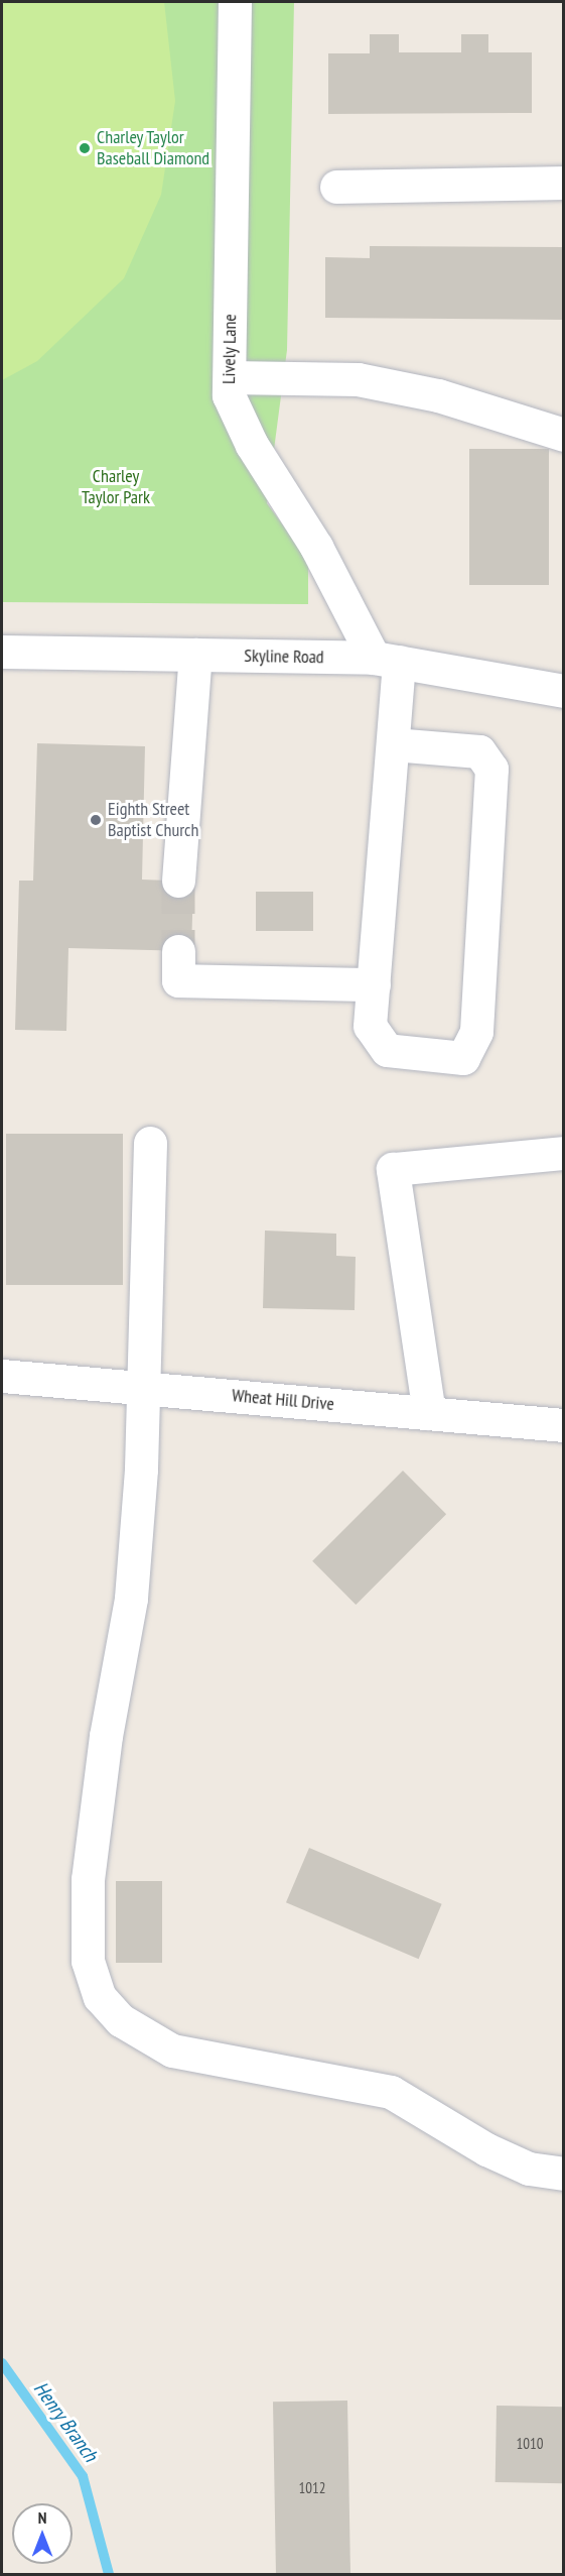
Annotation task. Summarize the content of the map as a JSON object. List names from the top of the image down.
{
  "streets": {
    "street": ["Lively Lane", "Skyline Road", "Wheat Hill Drive"]
  },
  "crossings": [
    ["Lively Lane", "Skyline Road"]
  ],
  "water": ["Henry Branch"],
  "parks": ["Charley Taylor Park"],
  "places": ["Charley Taylor Baseball Diamond", "Eighth Street Baptist Church"],
  "house_numbers": ["1010", "1012"],
  "north": "top"
}
